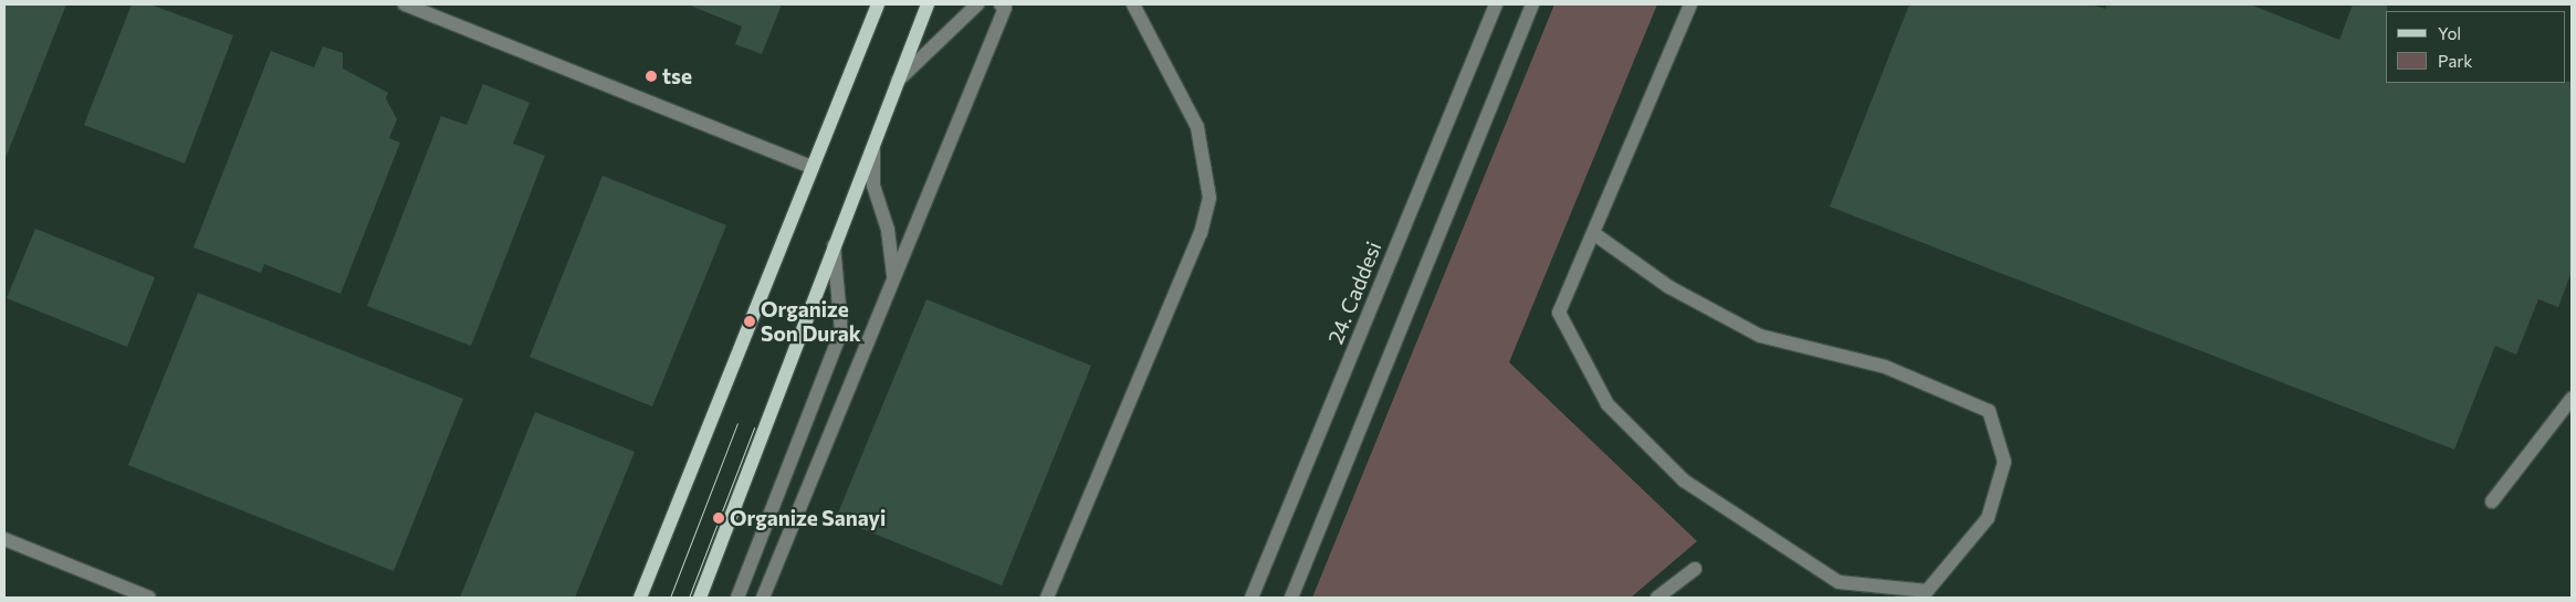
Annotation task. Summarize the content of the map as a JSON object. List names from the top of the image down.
{
  "streets": {
    "street": ["24. Caddesi"]
  },
  "places": ["tse", "Organize Son Durak", "Organize Sanayi"],
  "legend": ["Yol", "Park"]
}
